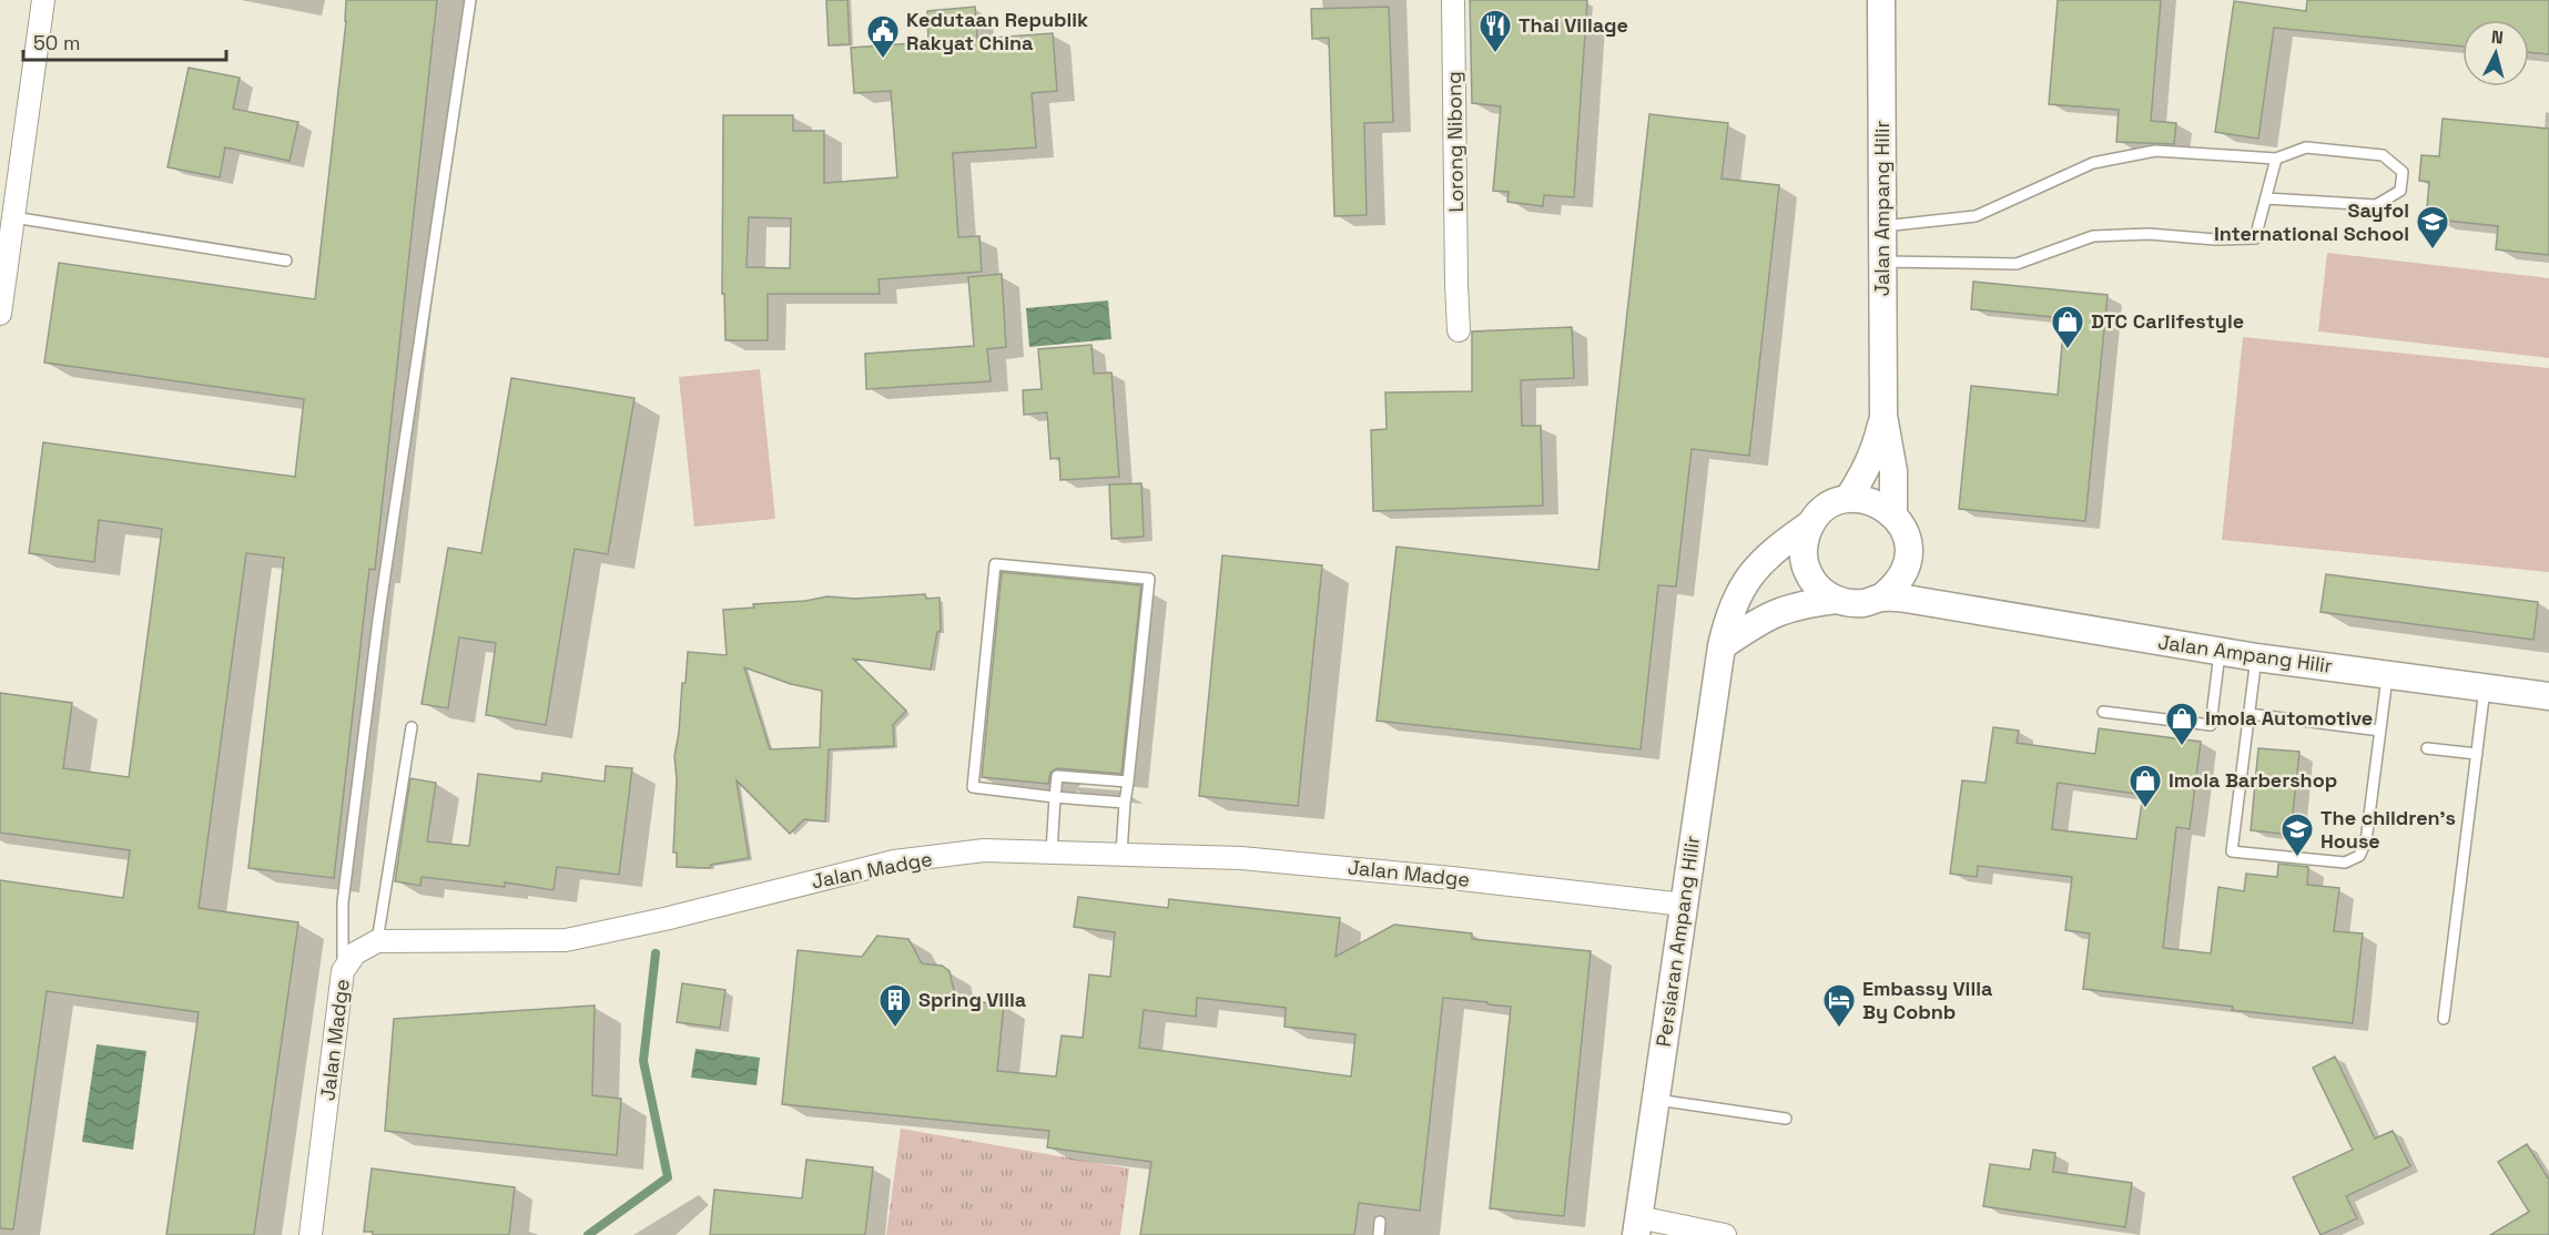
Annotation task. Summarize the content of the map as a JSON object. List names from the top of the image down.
{
  "streets": {
    "street": [
      "Lorong Nibong",
      "Jalan Ampang Hilir",
      "Jalan Madge",
      "Persiaran Ampang Hilir"
    ]
  },
  "crossings": [
    ["Jalan Ampang Hilir", "Persiaran Ampang Hilir"],
    ["Jalan Madge", "Persiaran Ampang Hilir"]
  ],
  "places": {
    "restaurant": ["Thai Village"],
    "public building": ["Kedutaan Republik Rakyat China"],
    "school or university": ["Sayfol International School", "The children's House"],
    "shop": ["DTC Carlifestyle", "Imola Automotive", "Imola Barbershop"],
    "building": ["Spring Villa"],
    "hotel": ["Embassy Villa By Cobnb"]
  },
  "scale_bar": "50 m",
  "north": "top"
}
